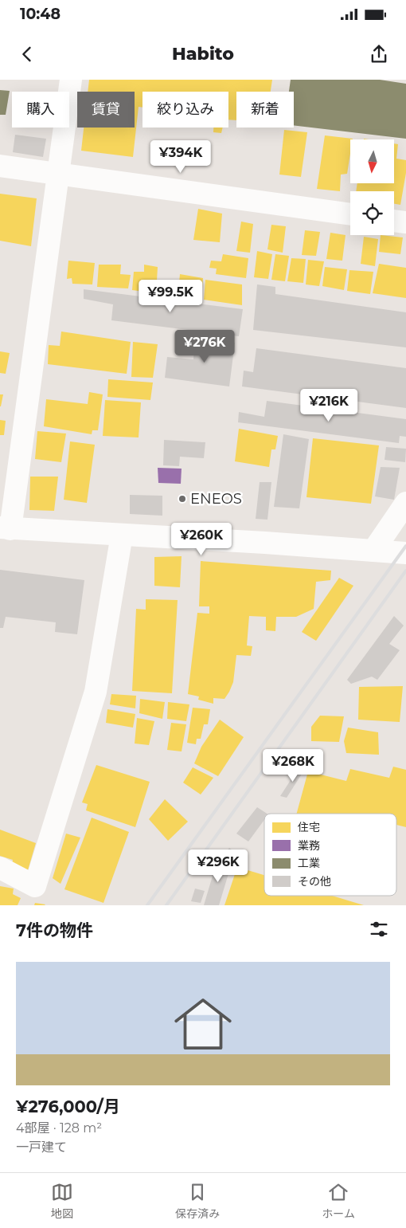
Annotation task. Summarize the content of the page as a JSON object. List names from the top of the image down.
{
  "places": ["ENEOS"],
  "legend": [
    "住宅",
    "業務",
    "工業",
    "その他"
  ],
  "north": "bottom",
  "page": {
    "status": "10:48",
    "header": "Habito",
    "chip": [
      "購入",
      "賃貸",
      "絞り込み",
      "新着"
    ],
    "price": [
      "¥394K",
      "¥99.5K",
      "¥276K",
      "¥216K",
      "¥260K",
      "¥268K",
      "¥296K"
    ],
    "heading": "7件の物件",
    "list": [
      {
        "name": "¥276,000/月",
        "note": "4部屋 · 128 m² · 一戸建て"
      }
    ],
    "tabs": ["地図", "保存済み", "ホーム"]
  }
}
